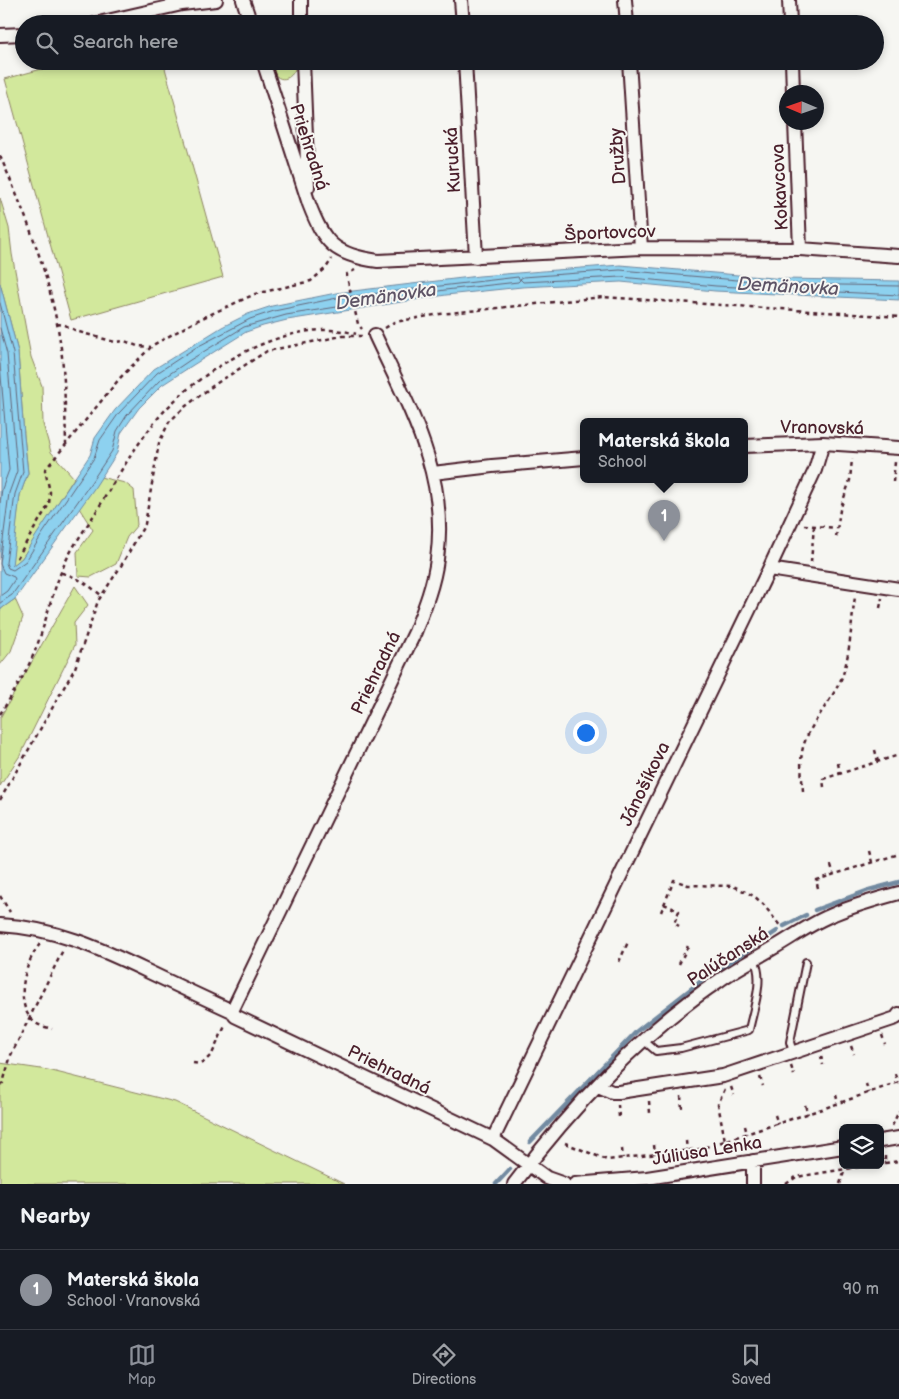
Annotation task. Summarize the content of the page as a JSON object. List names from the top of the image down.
{
  "streets": {
    "street": [
      "Priehradná",
      "Družby",
      "Kurucká",
      "Kokavcova",
      "Športovcov",
      "Vranovská",
      "Jánošíkova",
      "Palúčanská",
      "Júliusa Lenka"
    ]
  },
  "crossings": [
    ["Priehradná", "Športovcov"],
    ["Priehradná", "Jánošíkova"],
    ["Priehradná", "Palúčanská"],
    ["Družby", "Športovcov"],
    ["Kurucká", "Športovcov"],
    ["Kokavcova", "Športovcov"],
    ["Vranovská", "Jánošíkova"]
  ],
  "water": ["Demänovka"],
  "north": "left",
  "page": {
    "search": "Search here",
    "popup": ["Materská škola", "School"],
    "pins": "1",
    "heading": "Nearby",
    "list": [
      {
        "mark": "1",
        "name": "Materská škola",
        "note": "School · Vranovská",
        "value": "90 m"
      }
    ],
    "nav": ["Map", "Directions", "Saved"]
  }
}
